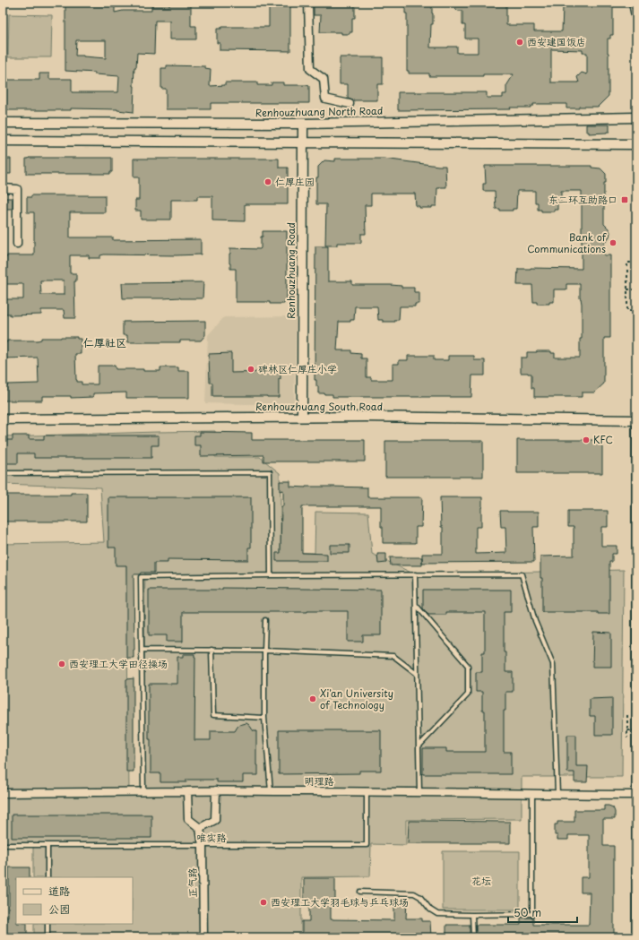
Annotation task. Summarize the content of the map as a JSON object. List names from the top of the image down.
{
  "streets": {
    "street": [
      "Renhouzhuang North Road",
      "Renhouzhuang Road",
      "Renhouzhuang South Road",
      "明理路",
      "正气路"
    ],
    "lane": ["唯实路"]
  },
  "crossings": [
    ["Renhouzhuang North Road", "Renhouzhuang Road"],
    ["Renhouzhuang Road", "Renhouzhuang South Road"],
    ["明理路", "唯实路"],
    ["唯实路", "正气路"]
  ],
  "districts": ["仁厚社区"],
  "parks": ["花坛"],
  "places": {
    "other": [
      "西安建国饭店",
      "仁厚庄园",
      "Bank of Communications",
      "碑林区仁厚庄小学",
      "KFC",
      "西安理工大学田径操场",
      "Xi'an University of Technology",
      "西安理工大学羽毛球与乒乓球场"
    ],
    "transit": ["东二环互助路口"]
  },
  "legend": ["道路", "公园"],
  "scale_bar": "50 m"
}
